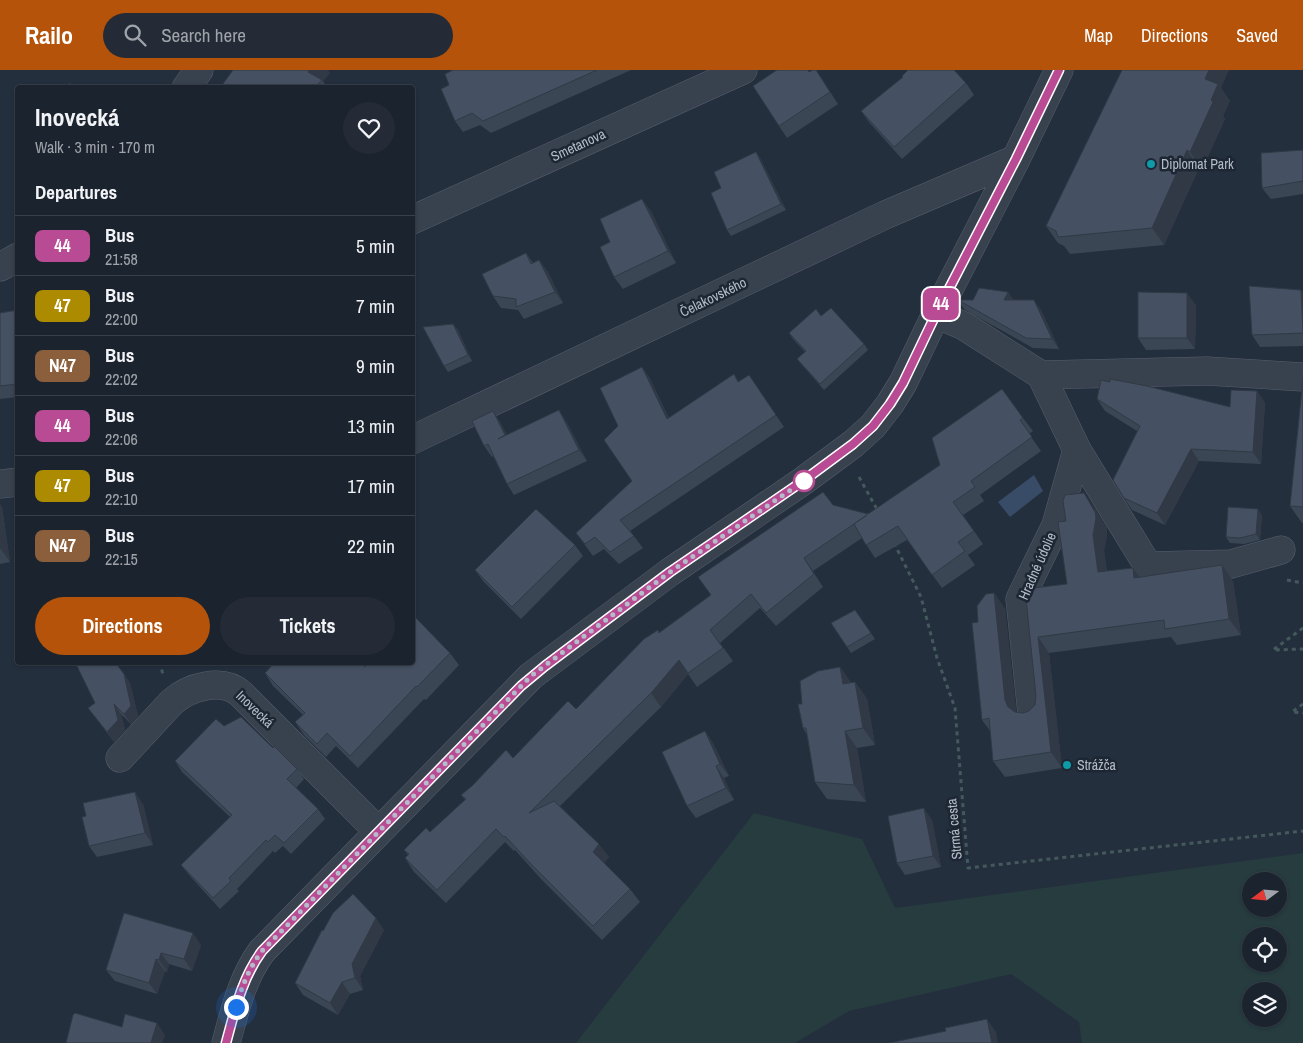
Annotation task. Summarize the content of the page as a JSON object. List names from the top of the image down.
{
  "streets": {
    "street": [
      "Smetanova",
      "Čelakovského",
      "Hradné údolie",
      "Inovecká"
    ],
    "path": ["Strmá cesta"]
  },
  "places": ["Diplomat Park", "Strážča"],
  "lines": ["bus line 44"],
  "north": "left",
  "page": {
    "header": "Railo",
    "search": "Search here",
    "nav": ["Map", "Directions", "Saved"],
    "on_map": "44",
    "heading": [
      ["Inovecká", "Walk · 3 min · 170 m"],
      "Departures"
    ],
    "list": [
      {
        "mark": "44",
        "name": "Bus",
        "note": "21:58",
        "value": "5 min"
      },
      {
        "mark": "47",
        "name": "Bus",
        "note": "22:00",
        "value": "7 min"
      },
      {
        "mark": "N47",
        "name": "Bus",
        "note": "22:02",
        "value": "9 min"
      },
      {
        "mark": "44",
        "name": "Bus",
        "note": "22:06",
        "value": "13 min"
      },
      {
        "mark": "47",
        "name": "Bus",
        "note": "22:10",
        "value": "17 min"
      },
      {
        "mark": "N47",
        "name": "Bus",
        "note": "22:15",
        "value": "22 min"
      }
    ],
    "buttons": ["Directions", "Tickets"]
  }
}
